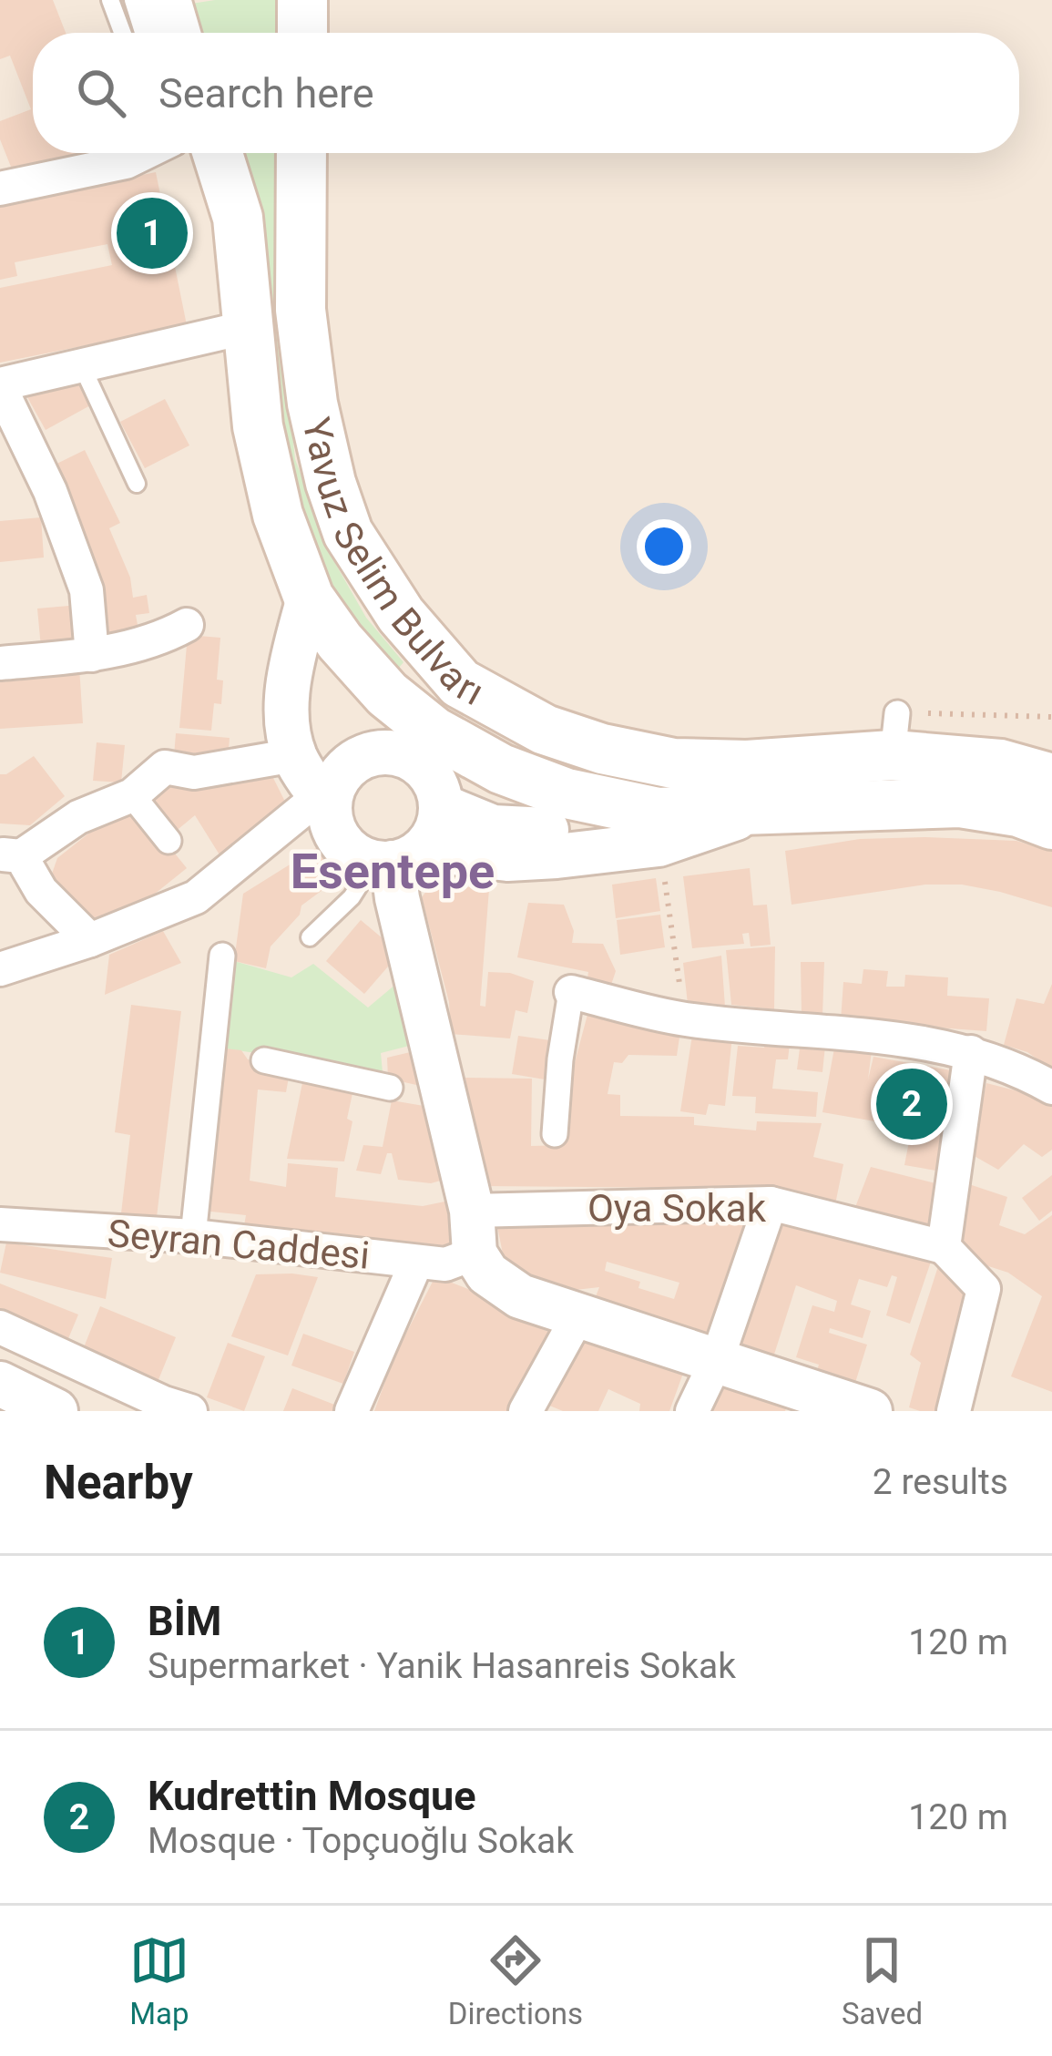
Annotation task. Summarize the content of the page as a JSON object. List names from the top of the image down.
{
  "streets": {
    "main road": ["Yavuz Selim Bulvarı"],
    "street": ["Oya Sokak", "Seyran Caddesi"]
  },
  "crossings": [
    ["Oya Sokak", "Seyran Caddesi"]
  ],
  "districts": ["Esentepe"],
  "page": {
    "search": "Search here",
    "pins": ["1", "2"],
    "heading": ["Nearby", "2 results"],
    "list": [
      {
        "mark": "1",
        "name": "BİM",
        "note": "Supermarket · Yanik Hasanreis Sokak",
        "value": "120 m"
      },
      {
        "mark": "2",
        "name": "Kudrettin Mosque",
        "note": "Mosque · Topçuoğlu Sokak",
        "value": "120 m"
      }
    ],
    "nav": ["Map", "Directions", "Saved"]
  }
}
